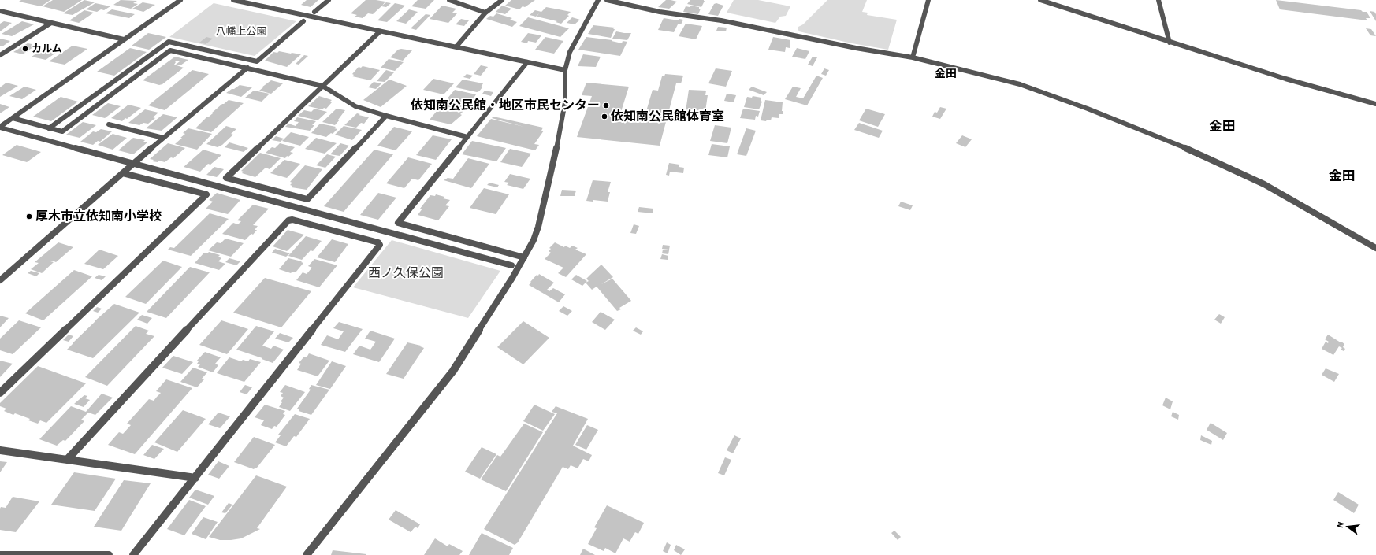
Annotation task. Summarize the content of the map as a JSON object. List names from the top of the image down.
{
  "districts": ["金田", "金田", "金田"],
  "parks": ["八幡上公園", "西ノ久保公園"],
  "places": [
    "カルム",
    "依知南公民館・地区市民センター",
    "依知南公民館体育室",
    "厚木市立依知南小学校"
  ],
  "north": "left"
}
